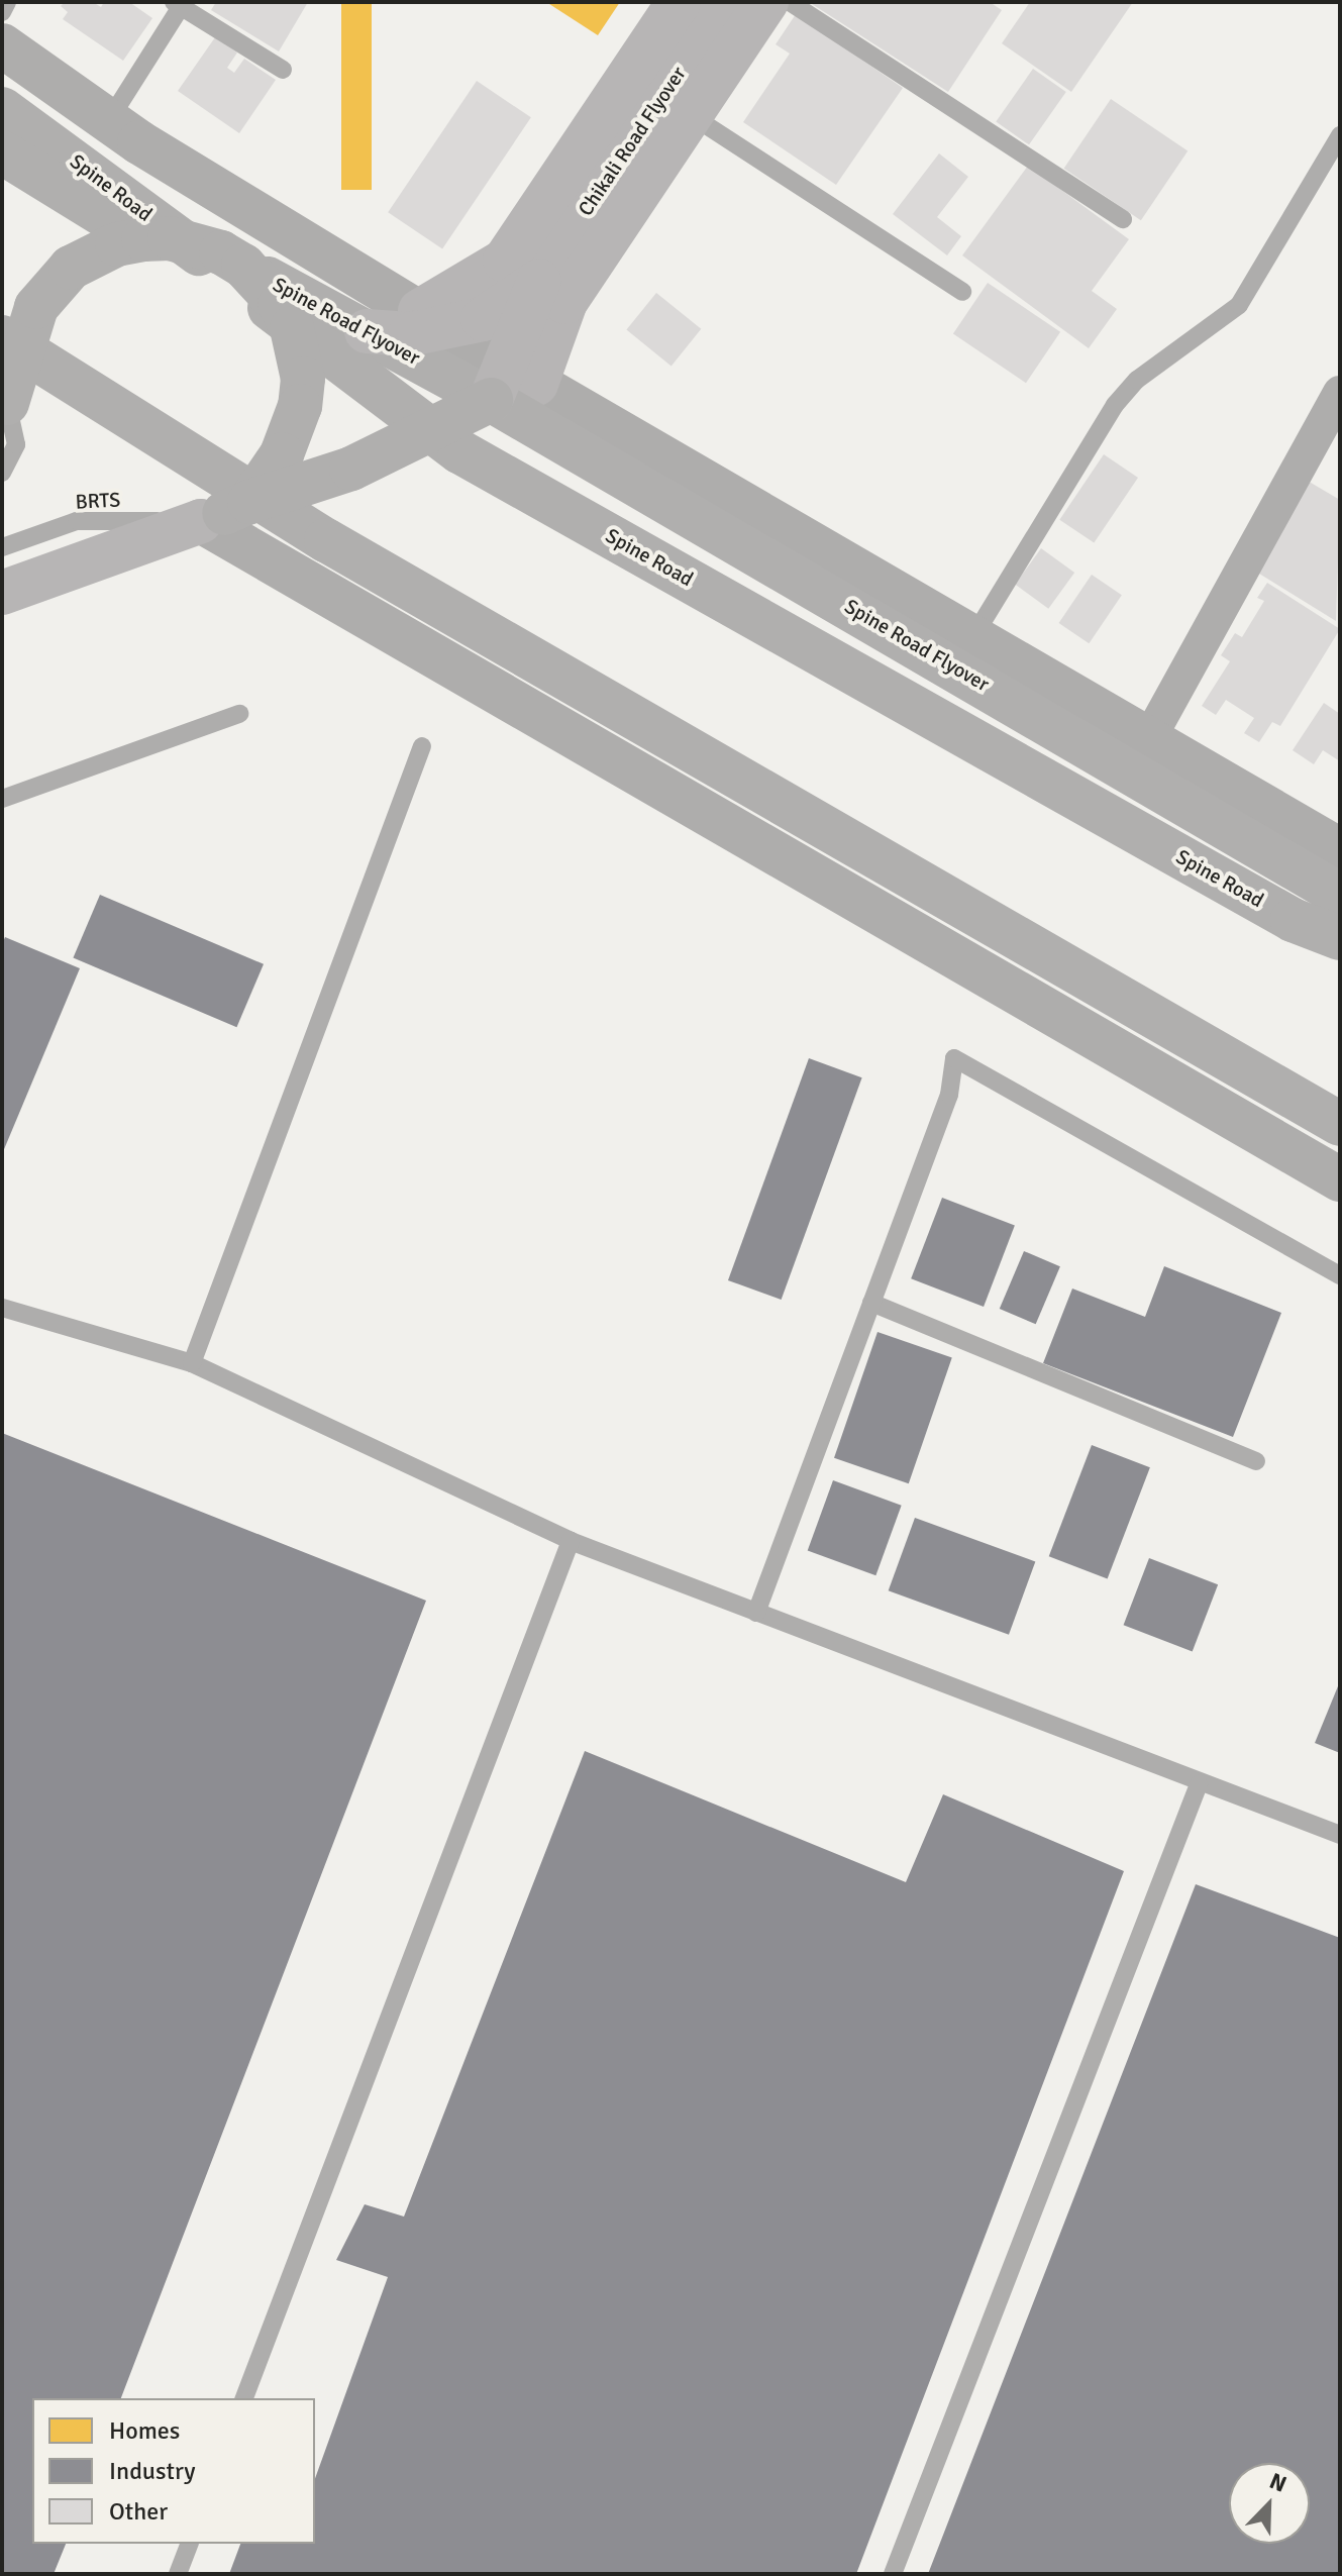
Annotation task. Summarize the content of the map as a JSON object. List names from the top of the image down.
{
  "streets": {
    "main road": ["Chikali Road Flyover", "Spine Road", "Spine Road Flyover"],
    "lane": ["BRTS"]
  },
  "crossings": [
    ["Chikali Road Flyover", "Spine Road Flyover"],
    ["Spine Road Flyover", "BRTS"]
  ],
  "legend": ["Homes", "Industry", "Other"],
  "north": "top right"
}
